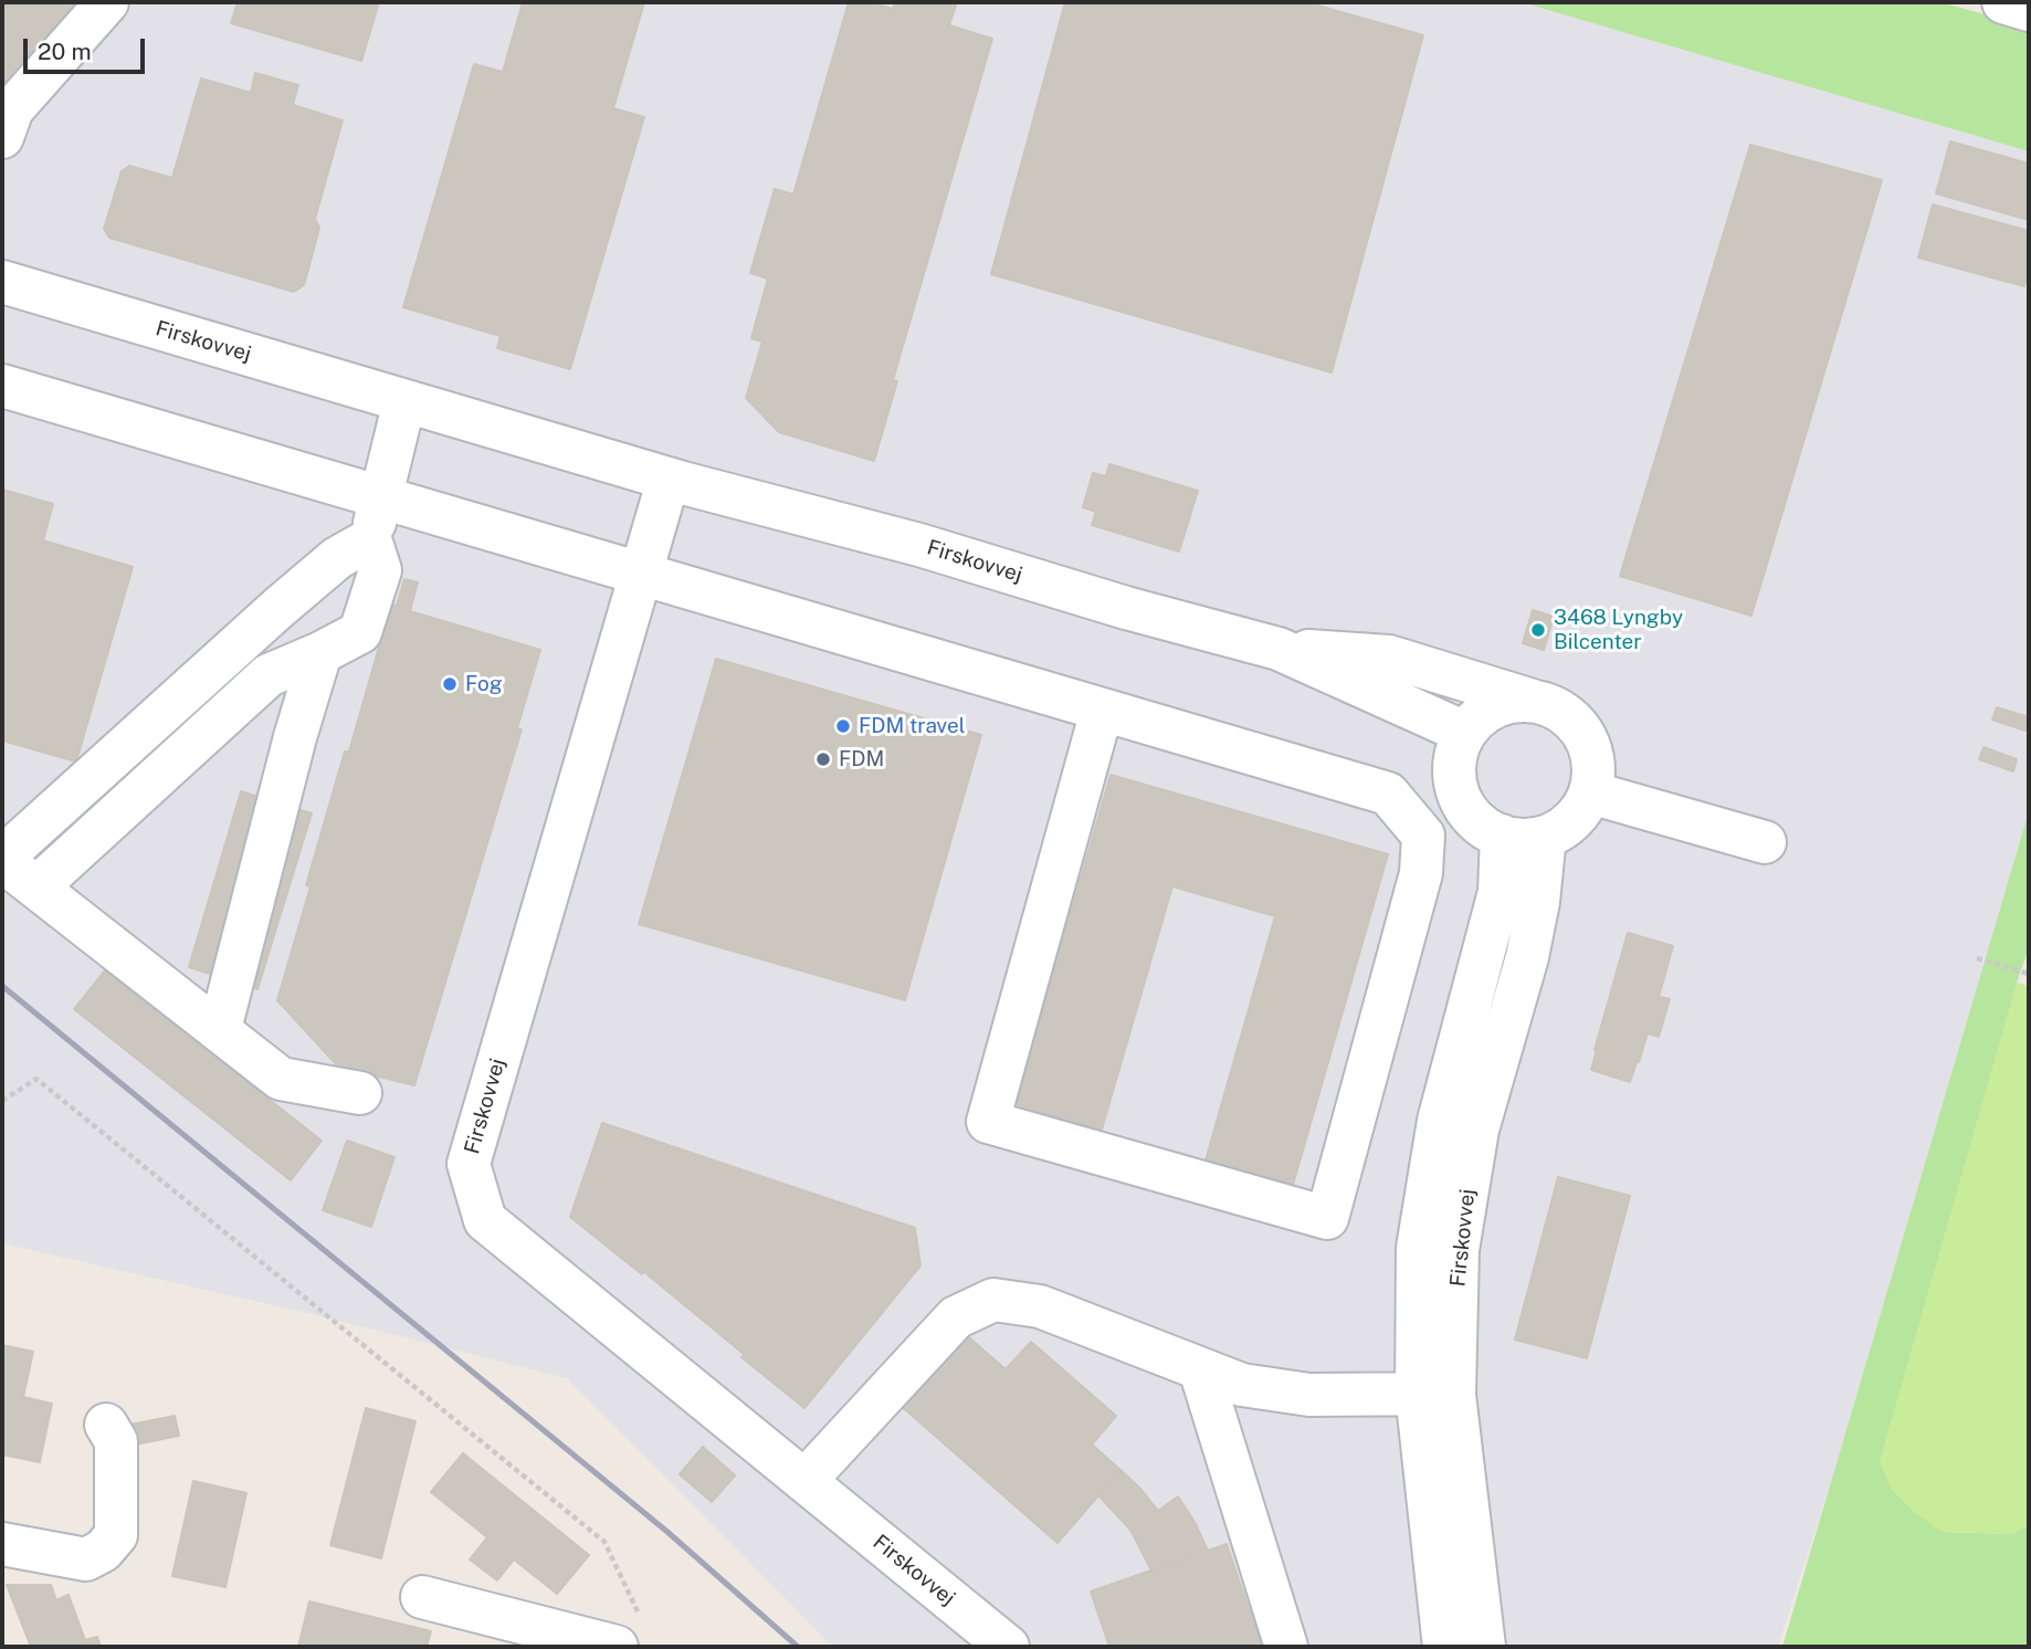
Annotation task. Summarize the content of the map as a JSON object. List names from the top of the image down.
{
  "streets": {
    "street": ["Firskovvej"]
  },
  "places": [
    "3468 Lyngby Bilcenter",
    "Fog",
    "FDM travel",
    "FDM"
  ],
  "scale_bar": "20 m"
}
